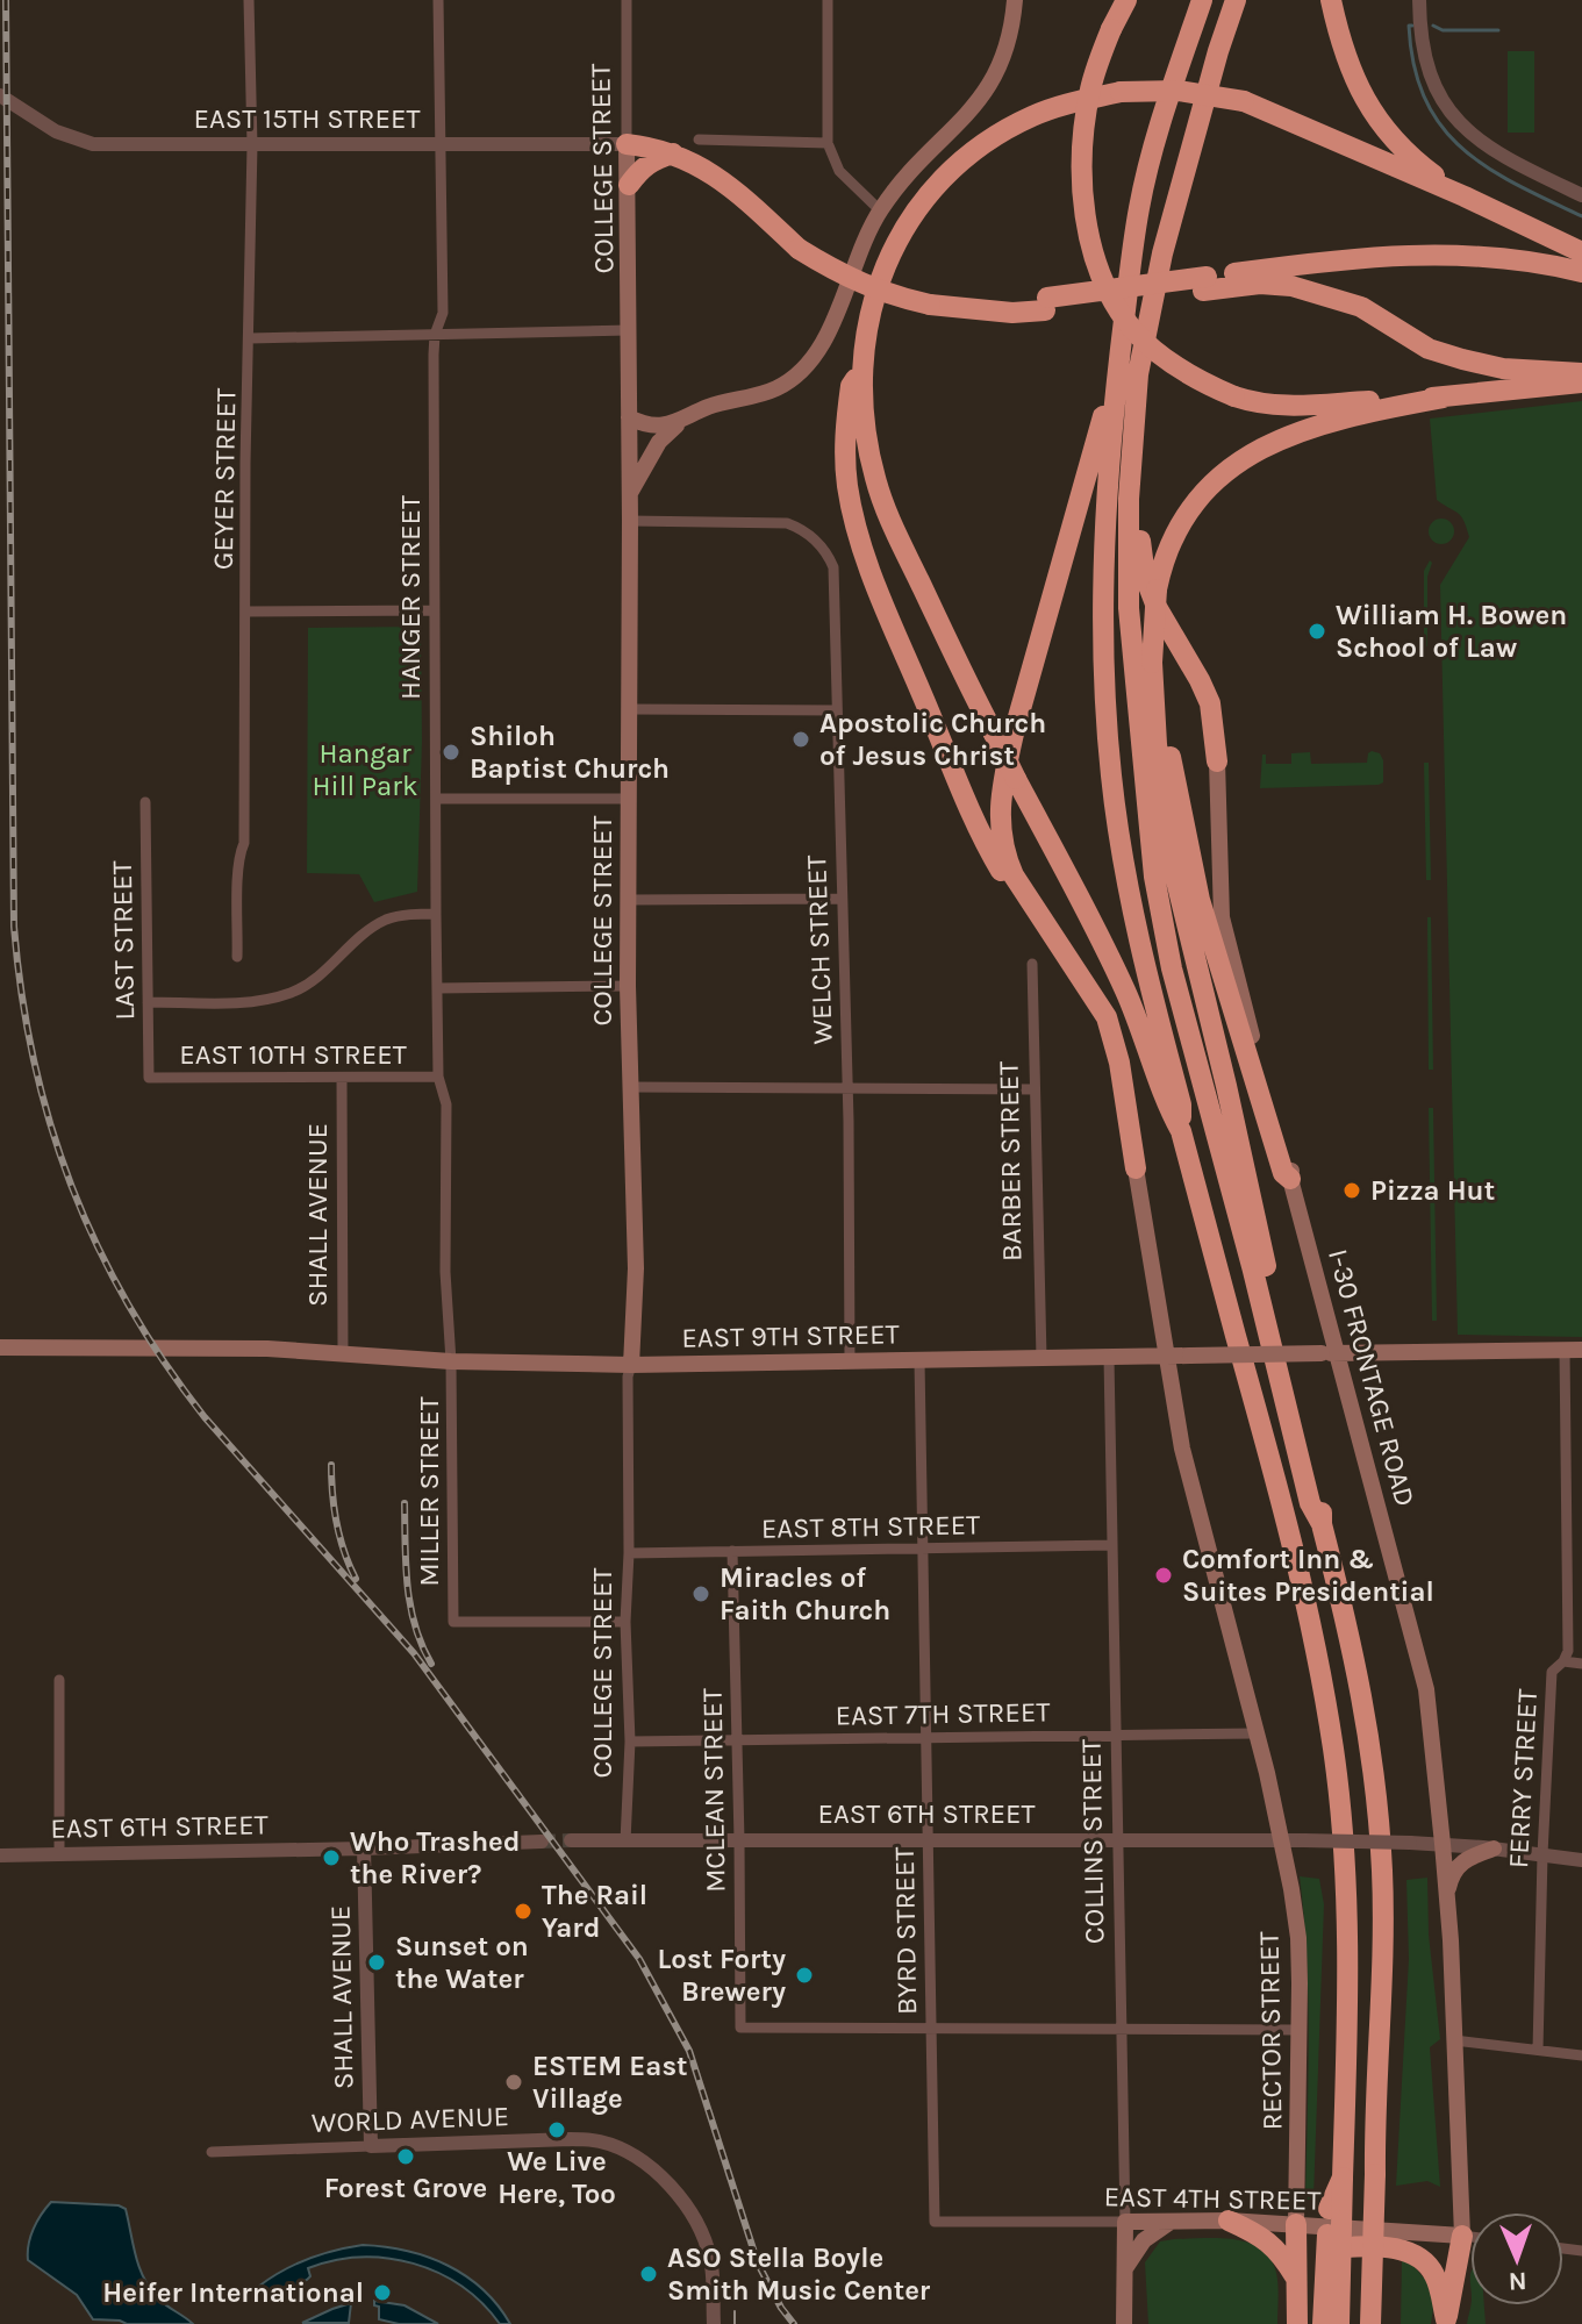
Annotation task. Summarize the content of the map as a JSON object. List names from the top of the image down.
{
  "streets": {
    "main road": [
      "COLLEGE STREET",
      "EAST 9TH STREET",
      "I-30 FRONTAGE ROAD",
      "COLLINS STREET",
      "RECTOR STREET",
      "EAST 4TH STREET"
    ],
    "street": [
      "EAST 15TH STREET",
      "GEYER STREET",
      "HANGER STREET",
      "LAST STREET",
      "WELCH STREET",
      "EAST 10TH STREET",
      "BARBER STREET",
      "SHALL AVENUE",
      "MILLER STREET",
      "EAST 8TH STREET",
      "EAST 7TH STREET",
      "FERRY STREET",
      "MCLEAN STREET",
      "EAST 6TH STREET",
      "BYRD STREET",
      "WORLD AVENUE"
    ]
  },
  "crossings": [
    ["EAST 15TH STREET", "COLLEGE STREET"],
    ["EAST 15TH STREET", "GEYER STREET"],
    ["EAST 15TH STREET", "HANGER STREET"],
    ["COLLEGE STREET", "WELCH STREET"],
    ["COLLEGE STREET", "EAST 9TH STREET"],
    ["COLLEGE STREET", "MILLER STREET"],
    ["COLLEGE STREET", "EAST 8TH STREET"],
    ["COLLEGE STREET", "EAST 7TH STREET"],
    ["COLLEGE STREET", "EAST 6TH STREET"],
    ["HANGER STREET", "EAST 10TH STREET"],
    ["HANGER STREET", "EAST 9TH STREET"],
    ["HANGER STREET", "MILLER STREET"],
    ["LAST STREET", "EAST 10TH STREET"],
    ["WELCH STREET", "EAST 9TH STREET"],
    ["EAST 10TH STREET", "SHALL AVENUE"],
    ["BARBER STREET", "EAST 9TH STREET"],
    ["SHALL AVENUE", "EAST 9TH STREET"],
    ["SHALL AVENUE", "EAST 6TH STREET"],
    ["SHALL AVENUE", "WORLD AVENUE"],
    ["EAST 9TH STREET", "I-30 FRONTAGE ROAD"],
    ["EAST 9TH STREET", "MILLER STREET"],
    ["EAST 9TH STREET", "FERRY STREET"],
    ["EAST 9TH STREET", "COLLINS STREET"],
    ["EAST 9TH STREET", "BYRD STREET"],
    ["I-30 FRONTAGE ROAD", "EAST 6TH STREET"],
    ["I-30 FRONTAGE ROAD", "EAST 4TH STREET"],
    ["EAST 8TH STREET", "MCLEAN STREET"],
    ["EAST 8TH STREET", "COLLINS STREET"],
    ["EAST 8TH STREET", "BYRD STREET"],
    ["EAST 7TH STREET", "MCLEAN STREET"],
    ["EAST 7TH STREET", "COLLINS STREET"],
    ["EAST 7TH STREET", "BYRD STREET"],
    ["MCLEAN STREET", "EAST 6TH STREET"],
    ["MCLEAN STREET", "BYRD STREET"],
    ["EAST 6TH STREET", "COLLINS STREET"],
    ["EAST 6TH STREET", "BYRD STREET"],
    ["EAST 6TH STREET", "RECTOR STREET"],
    ["COLLINS STREET", "EAST 4TH STREET"],
    ["BYRD STREET", "EAST 4TH STREET"],
    ["RECTOR STREET", "EAST 4TH STREET"]
  ],
  "parks": ["Hangar Hill Park"],
  "places": [
    "William H. Bowen School of Law",
    "Apostolic Church of Jesus Christ",
    "Shiloh Baptist Church",
    "Pizza Hut",
    "Comfort Inn & Suites Presidential",
    "Miracles of Faith Church",
    "Who Trashed the River?",
    "The Rail Yard",
    "Sunset on the Water",
    "Lost Forty Brewery",
    "ESTEM East Village",
    "We Live Here, Too",
    "Forest Grove",
    "ASO Stella Boyle Smith Music Center",
    "Heifer International"
  ],
  "north": "bottom"
}
